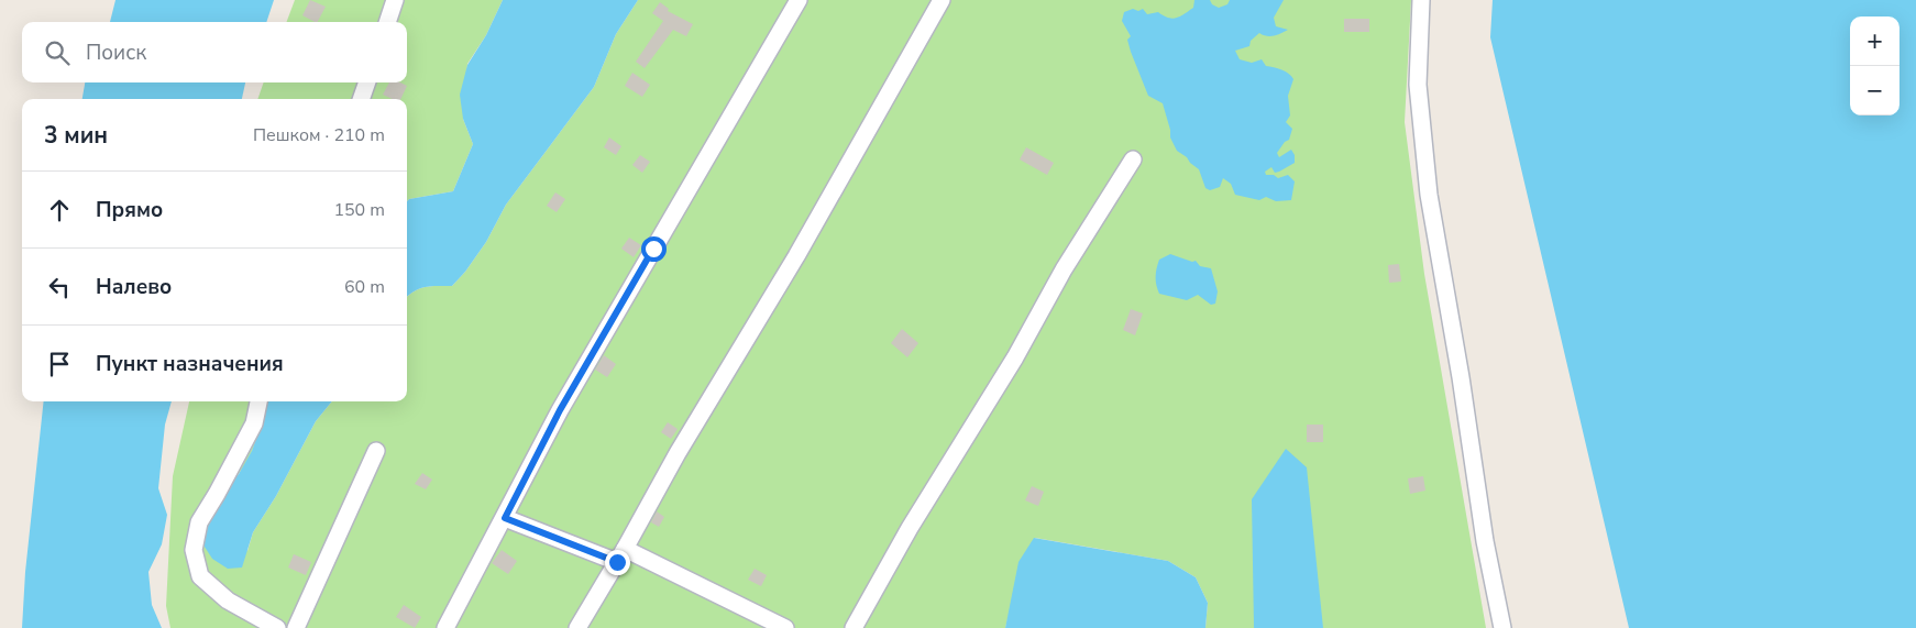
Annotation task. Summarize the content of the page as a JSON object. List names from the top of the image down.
{
  "page": {
    "map_buttons": ["+", "−"],
    "search": "Поиск",
    "heading": ["3 мин", "Пешком · 210 m"],
    "list": [
      ["Прямо", "150 m"],
      ["Налево", "60 m"],
      "Пункт назначения"
    ]
  }
}
